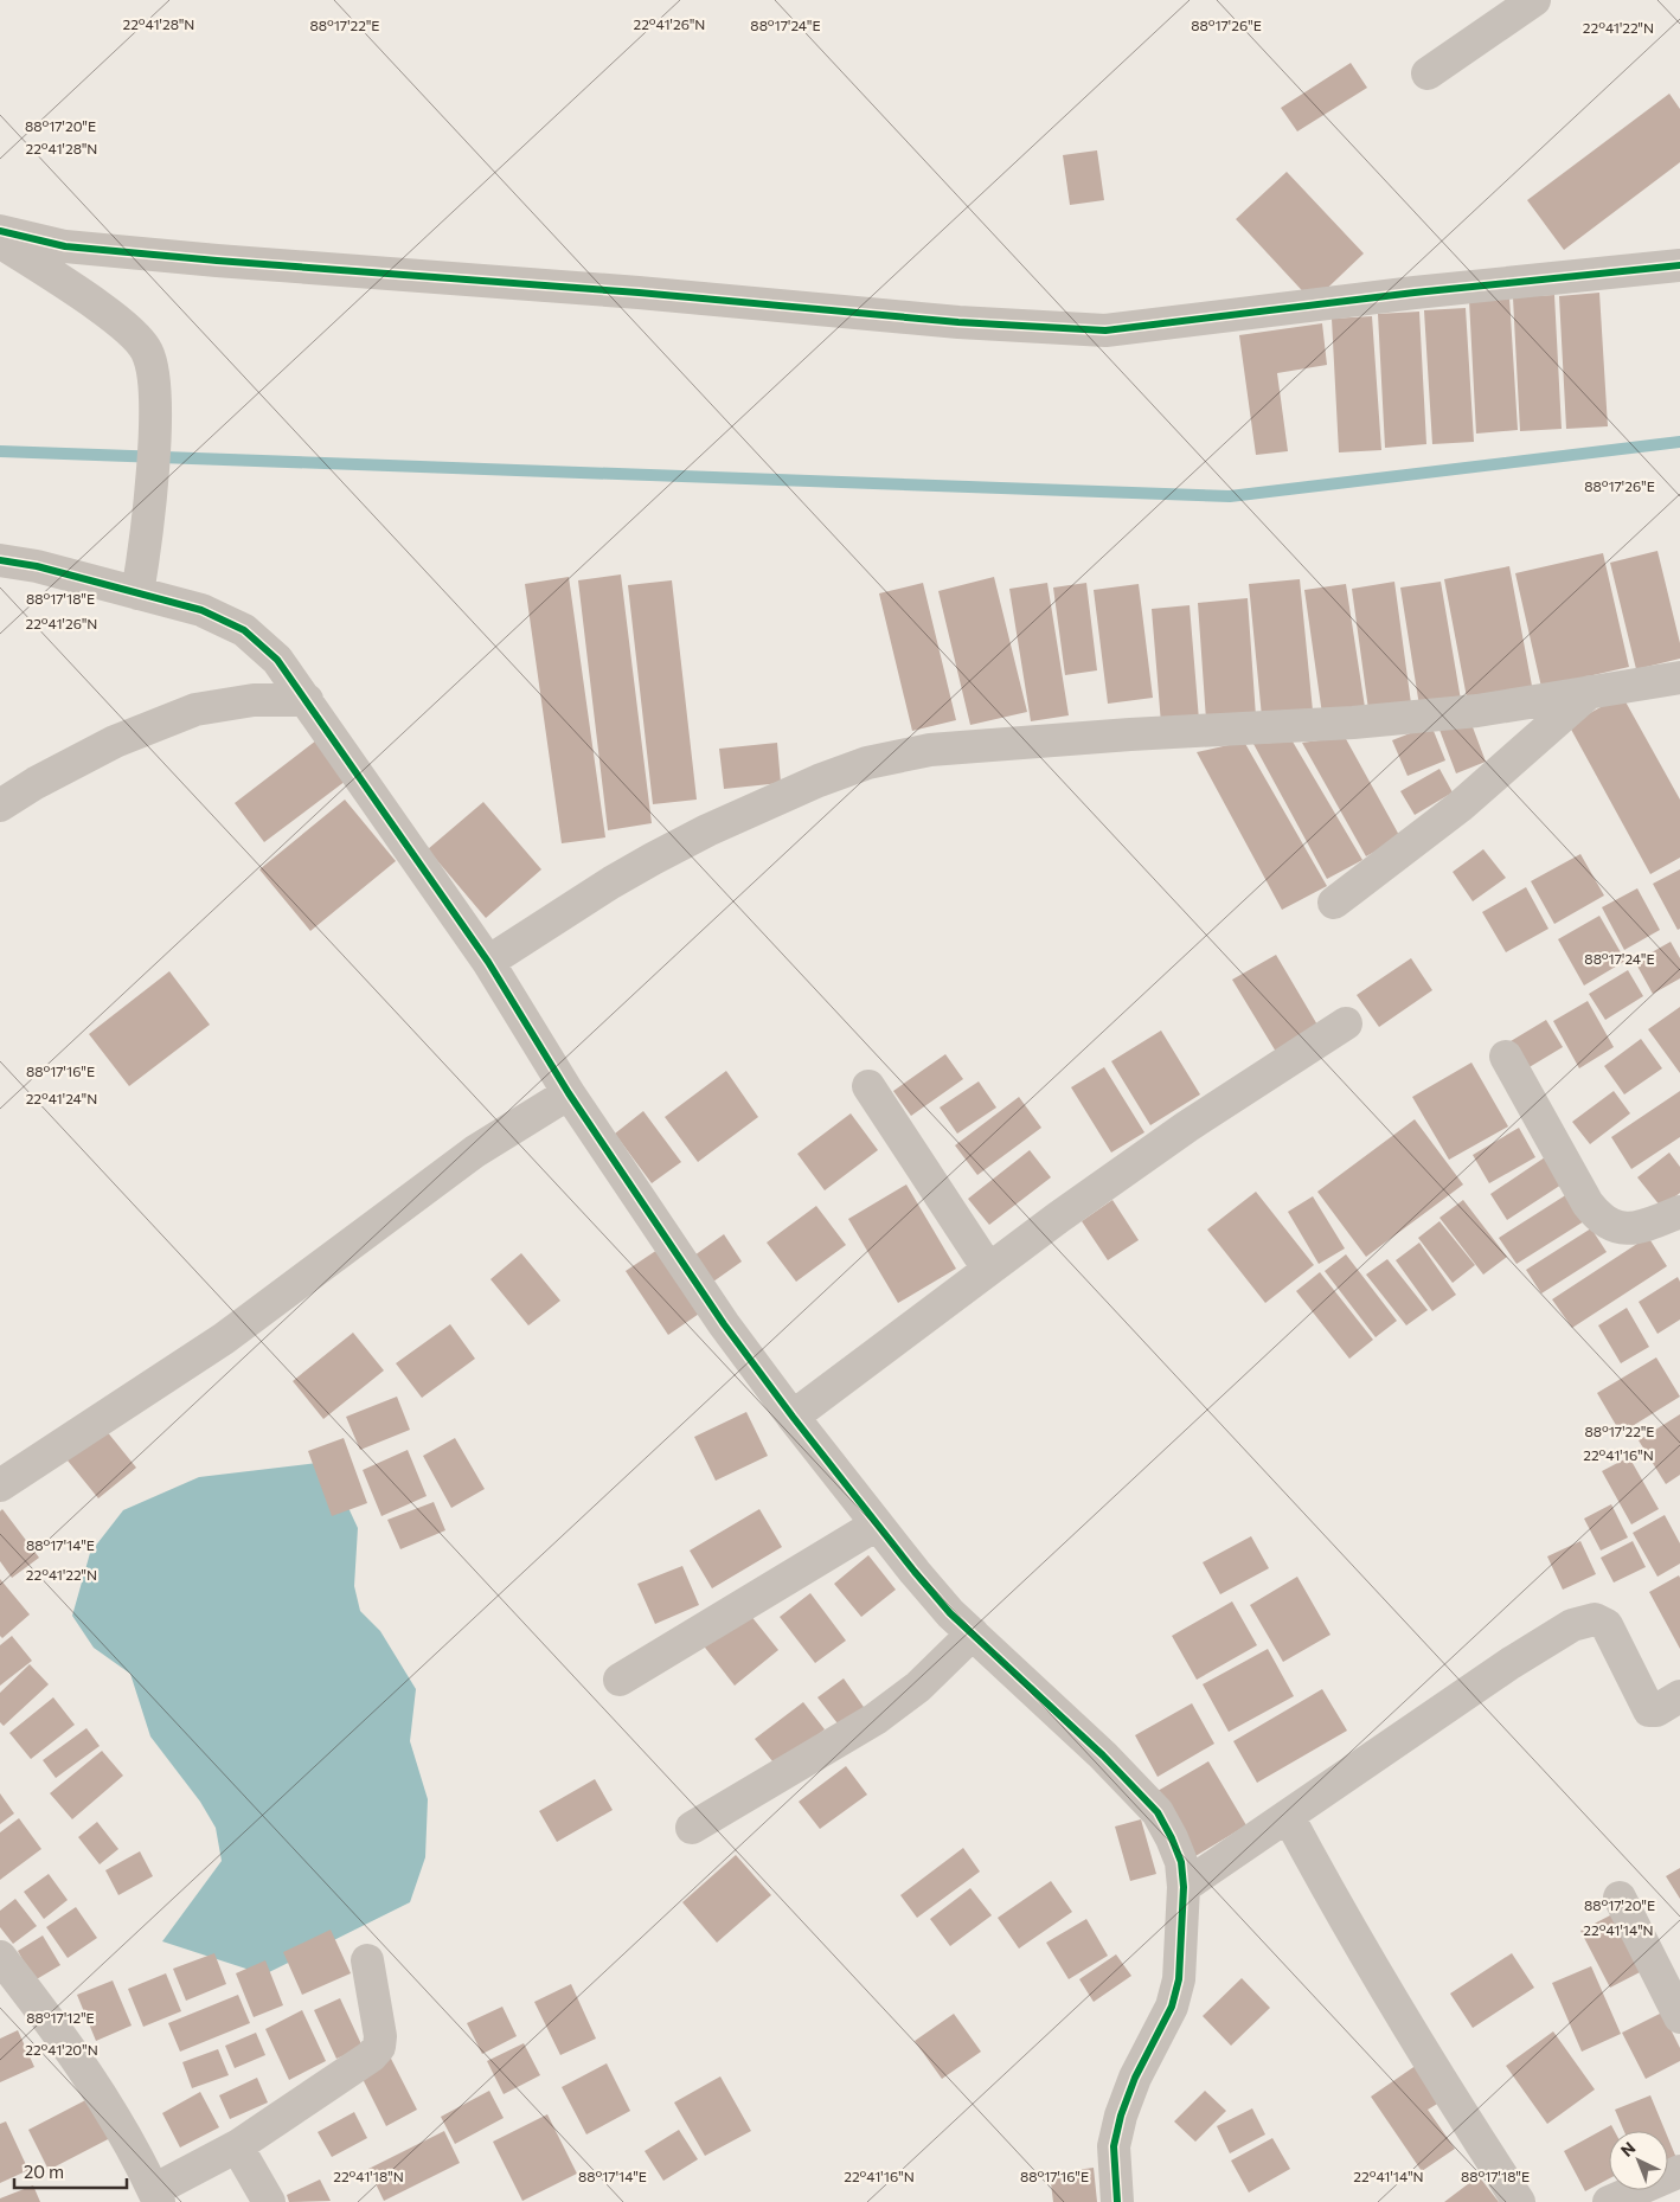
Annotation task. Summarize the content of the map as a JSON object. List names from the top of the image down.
{
  "scale_bar": "20 m",
  "north": "top left",
  "coordinates": [
    "22°41'26\"N",
    "22°41'28\"N",
    "88°17'22\"E",
    "88°17'24\"E",
    "88°17'26\"E",
    "22°41'22\"N",
    "88°17'20\"E",
    "88°17'18\"E",
    "88°17'16\"E",
    "22°41'24\"N",
    "22°41'16\"N",
    "88°17'14\"E",
    "22°41'14\"N",
    "88°17'12\"E",
    "22°41'20\"N",
    "22°41'18\"N"
  ]
}
